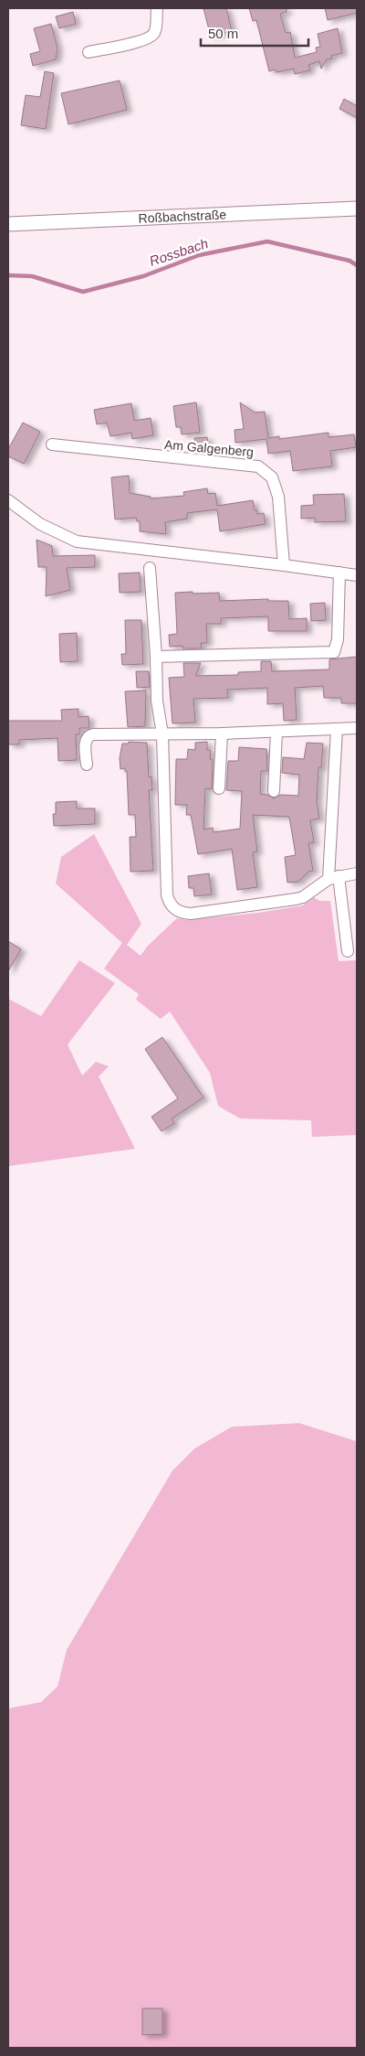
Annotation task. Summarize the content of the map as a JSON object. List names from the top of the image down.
{
  "streets": {
    "street": ["Roßbachstraße", "Am Galgenberg"]
  },
  "water": ["Rossbach"],
  "scale_bar": "50 m"
}
